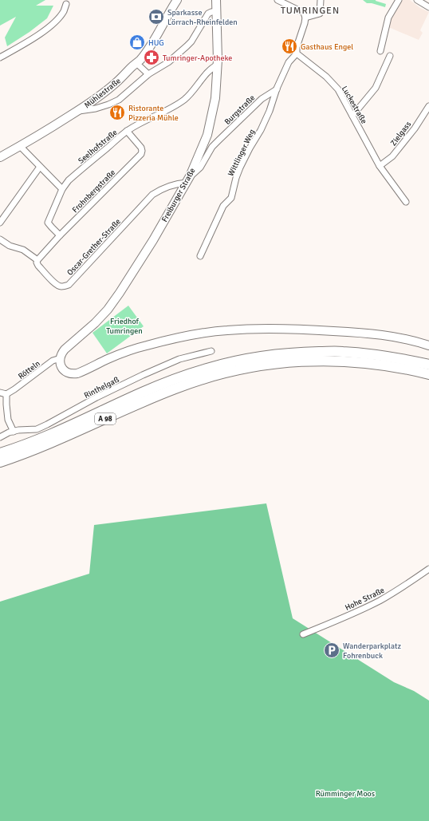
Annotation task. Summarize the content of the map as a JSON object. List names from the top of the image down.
{
  "streets": {
    "highway": ["A 98"],
    "street": [
      "Mühlestraße",
      "Luckestraße",
      "Burgstraße",
      "Zielgass",
      "Seelhofstraße",
      "Wittlinger Weg",
      "Frohnbergstraße",
      "Freiburger Straße",
      "Oscar-Grether-Straße",
      "Rötteln",
      "Rinthelgaß",
      "Hohe Straße"
    ]
  },
  "crossings": [
    ["Luckestraße", "Zielgass"],
    ["Burgstraße", "Wittlinger Weg"],
    ["Burgstraße", "Freiburger Straße"],
    ["Burgstraße", "Oscar-Grether-Straße"],
    ["Seelhofstraße", "Frohnbergstraße"],
    ["Seelhofstraße", "Freiburger Straße"],
    ["Frohnbergstraße", "Oscar-Grether-Straße"],
    ["Freiburger Straße", "Oscar-Grether-Straße"],
    ["Freiburger Straße", "Rötteln"]
  ],
  "districts": ["TUMRINGEN"],
  "parks": ["Friedhof Tumringen", "Rümminger Moos"],
  "places": {
    "bank": ["Sparkasse Lörrach-Rheinfelden"],
    "shop": ["HUG"],
    "restaurant": ["Gasthaus Engel", "Ristorante Pizzeria Mühle"],
    "pharmacy": ["Tumringer-Apotheke"],
    "parking": ["Wanderparkplatz Fohrenbuck"]
  }
}
